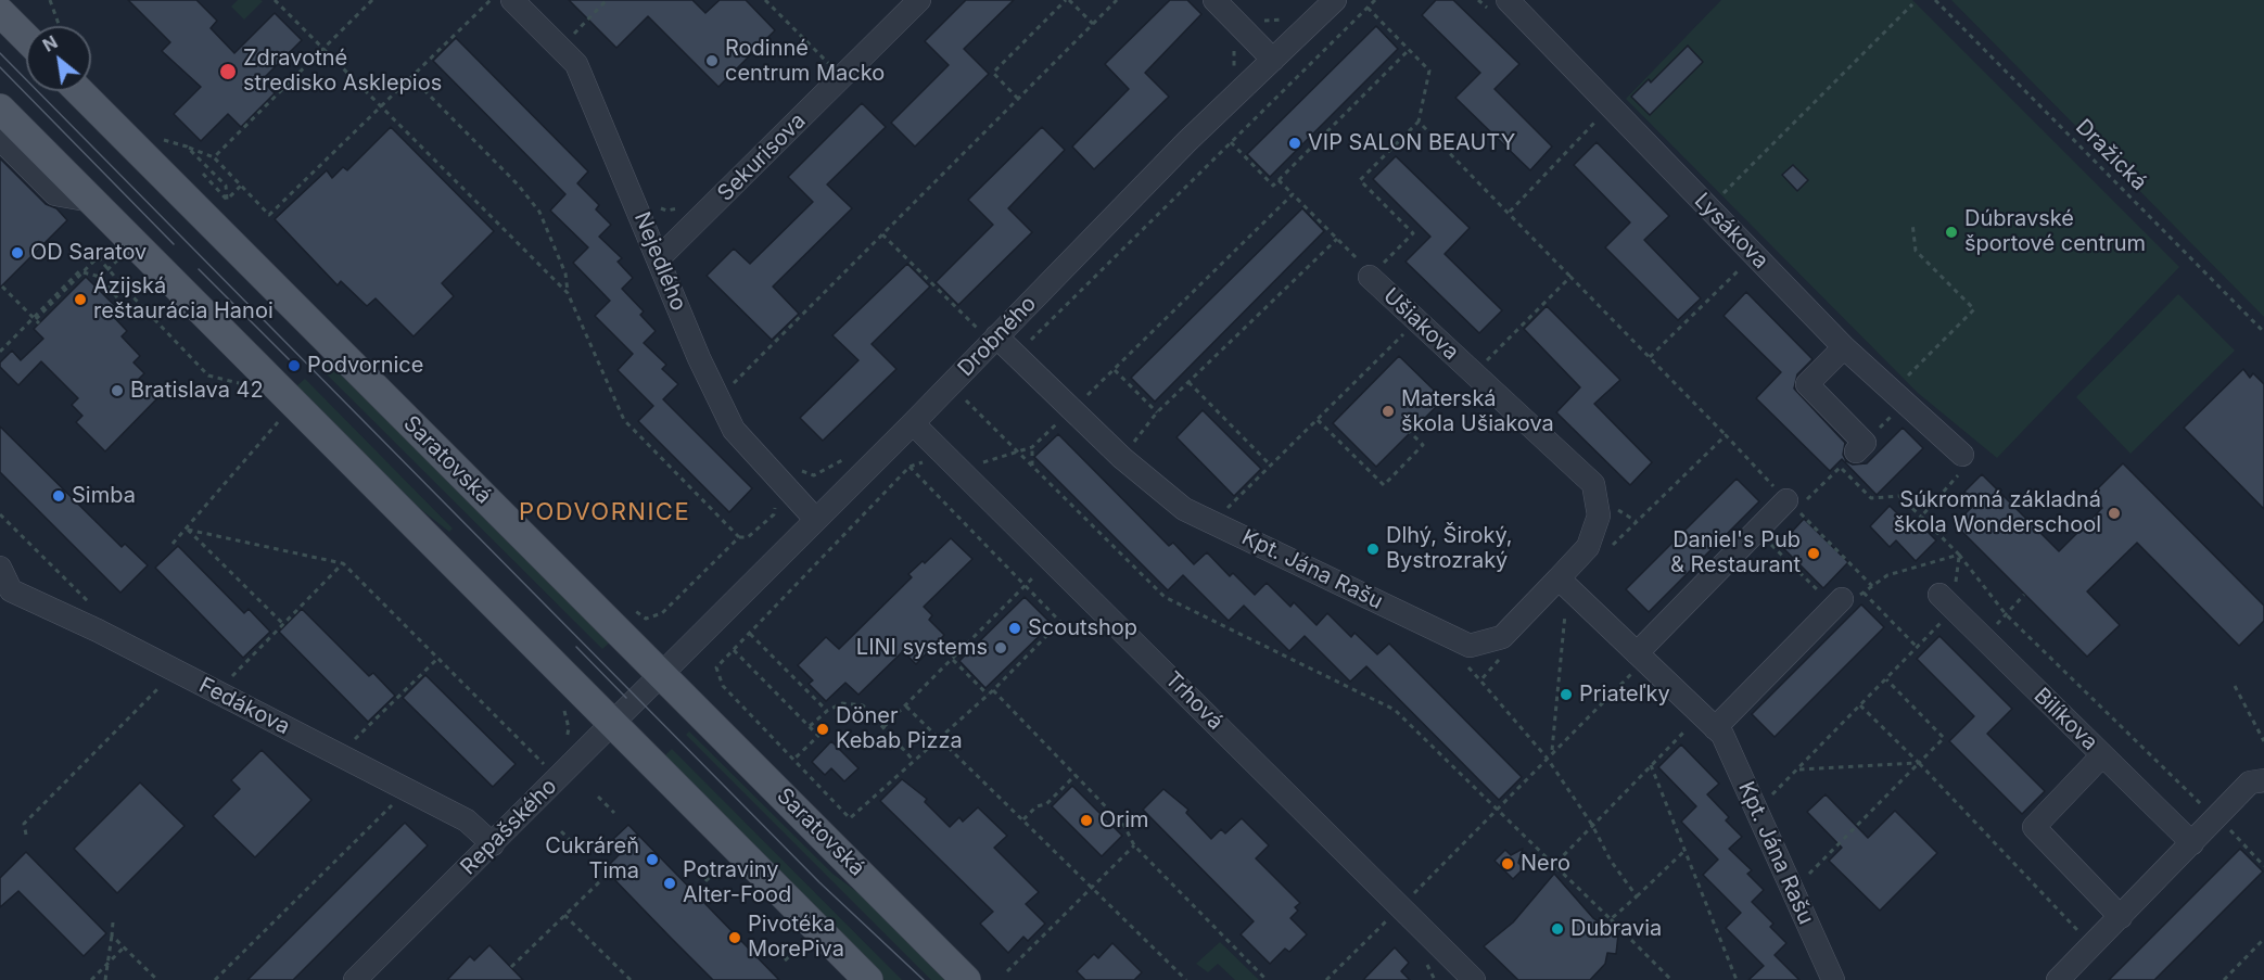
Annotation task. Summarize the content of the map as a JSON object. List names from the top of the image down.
{
  "streets": {
    "main road": ["Saratovská"],
    "street": [
      "Sekurisova",
      "Lysákova",
      "Nejedlého",
      "Ušiakova",
      "Drobného",
      "Kpt. Jána Rašu",
      "Trhová",
      "Fedákova",
      "Bilíkova",
      "Repašského"
    ],
    "path": ["Dražická"]
  },
  "crossings": [
    ["Sekurisova", "Nejedlého"],
    ["Nejedlého", "Drobného"],
    ["Ušiakova", "Kpt. Jána Rašu"],
    ["Drobného", "Saratovská"],
    ["Drobného", "Kpt. Jána Rašu"],
    ["Drobného", "Trhová"],
    ["Drobného", "Repašského"],
    ["Saratovská", "Repašského"],
    ["Fedákova", "Repašského"]
  ],
  "districts": ["PODVORNICE"],
  "places": [
    "Rodinné centrum Macko",
    "Zdravotné stredisko Asklepios",
    "VIP SALON BEAUTY",
    "Dúbravské športové centrum",
    "OD Saratov",
    "Ázijská reštaurácia Hanoi",
    "Podvornice",
    "Bratislava 42",
    "Materská škola Ušiakova",
    "Simba",
    "Súkromná základná škola Wonderschool",
    "Dlhý, Široký, Bystrozraký",
    "Daniel's Pub & Restaurant",
    "Scoutshop",
    "LINI systems",
    "Priateľky",
    "Döner Kebab Pizza",
    "Orim",
    "Cukráreň Tima",
    "Nero",
    "Potraviny Alter-Food",
    "Dubravia",
    "Pivotéka MorePiva"
  ],
  "north": "top left"
}
